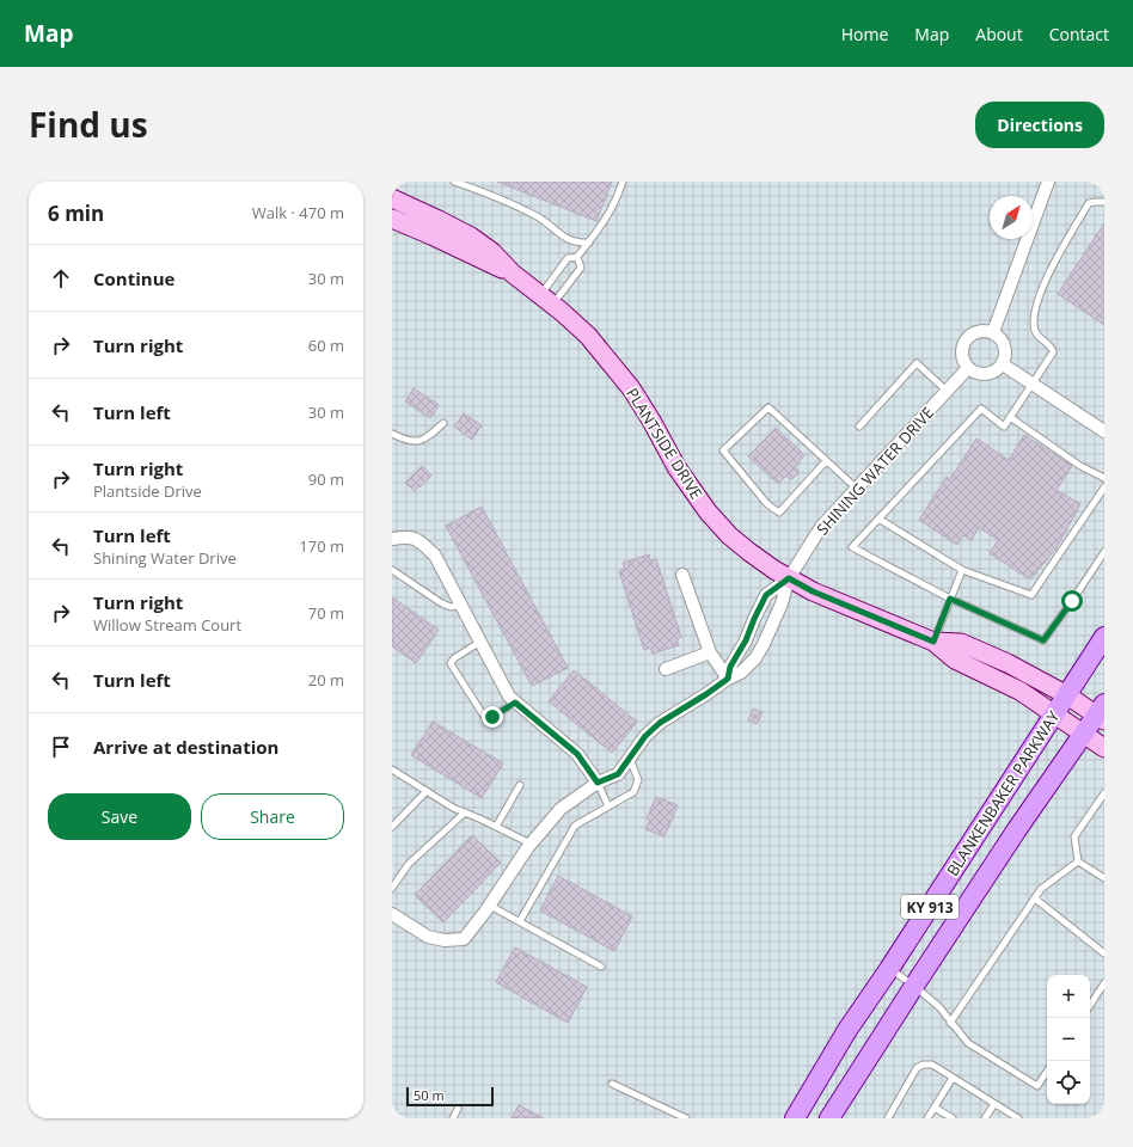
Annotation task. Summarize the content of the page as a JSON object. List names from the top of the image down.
{
  "streets": {
    "main road": ["BLANKENBAKER PARKWAY", "KY 913"],
    "street": ["PLANTSIDE DRIVE", "SHINING WATER DRIVE"]
  },
  "crossings": [
    ["PLANTSIDE DRIVE", "SHINING WATER DRIVE"],
    ["PLANTSIDE DRIVE", "BLANKENBAKER PARKWAY"]
  ],
  "scale_bar": "50 m",
  "north": "top right",
  "page": {
    "header": "Map",
    "nav": [
      "Home",
      "Map",
      "About",
      "Contact"
    ],
    "title": "Find us",
    "buttons": [
      "Directions",
      ["Save", "Share"]
    ],
    "heading": ["6 min", "Walk · 470 m"],
    "list": [
      ["Continue", "30 m"],
      ["Turn right", "60 m"],
      ["Turn left", "30 m"],
      ["Turn right", "Plantside Drive", "90 m"],
      ["Turn left", "Shining Water Drive", "170 m"],
      ["Turn right", "Willow Stream Court", "70 m"],
      ["Turn left", "20 m"],
      "Arrive at destination"
    ],
    "map_buttons": ["+", "−"],
    "scale": "50 m"
  }
}
